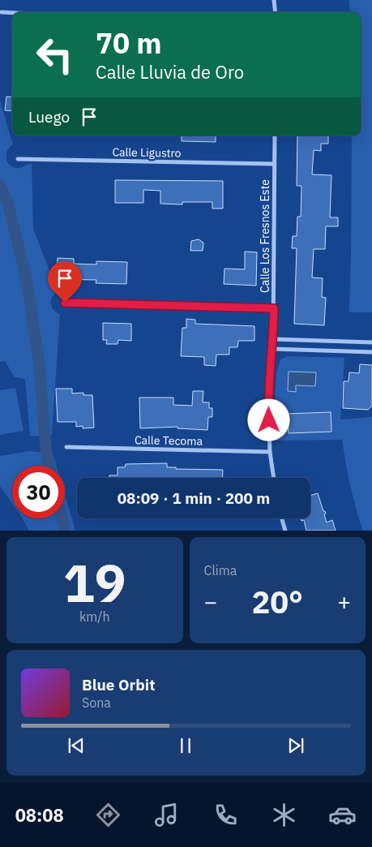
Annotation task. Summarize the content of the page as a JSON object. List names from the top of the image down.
{
  "streets": {
    "street": ["Calle Ligustro", "Calle Los Fresnos Este", "Calle Tecoma"]
  },
  "crossings": [
    ["Calle Ligustro", "Calle Los Fresnos Este"],
    ["Calle Los Fresnos Este", "Calle Tecoma"]
  ],
  "page": {
    "turn": ["70 m", "Calle Lluvia de Oro"],
    "then": "Luego",
    "limit": "30",
    "trip": "08:09 · 1 min · 200 m",
    "tile": [
      ["19", "km/h"],
      "Clima"
    ],
    "heat": ["−", "20°", "+"],
    "song": ["Blue Orbit", "Sona"],
    "tabs": "08:08"
  }
}
